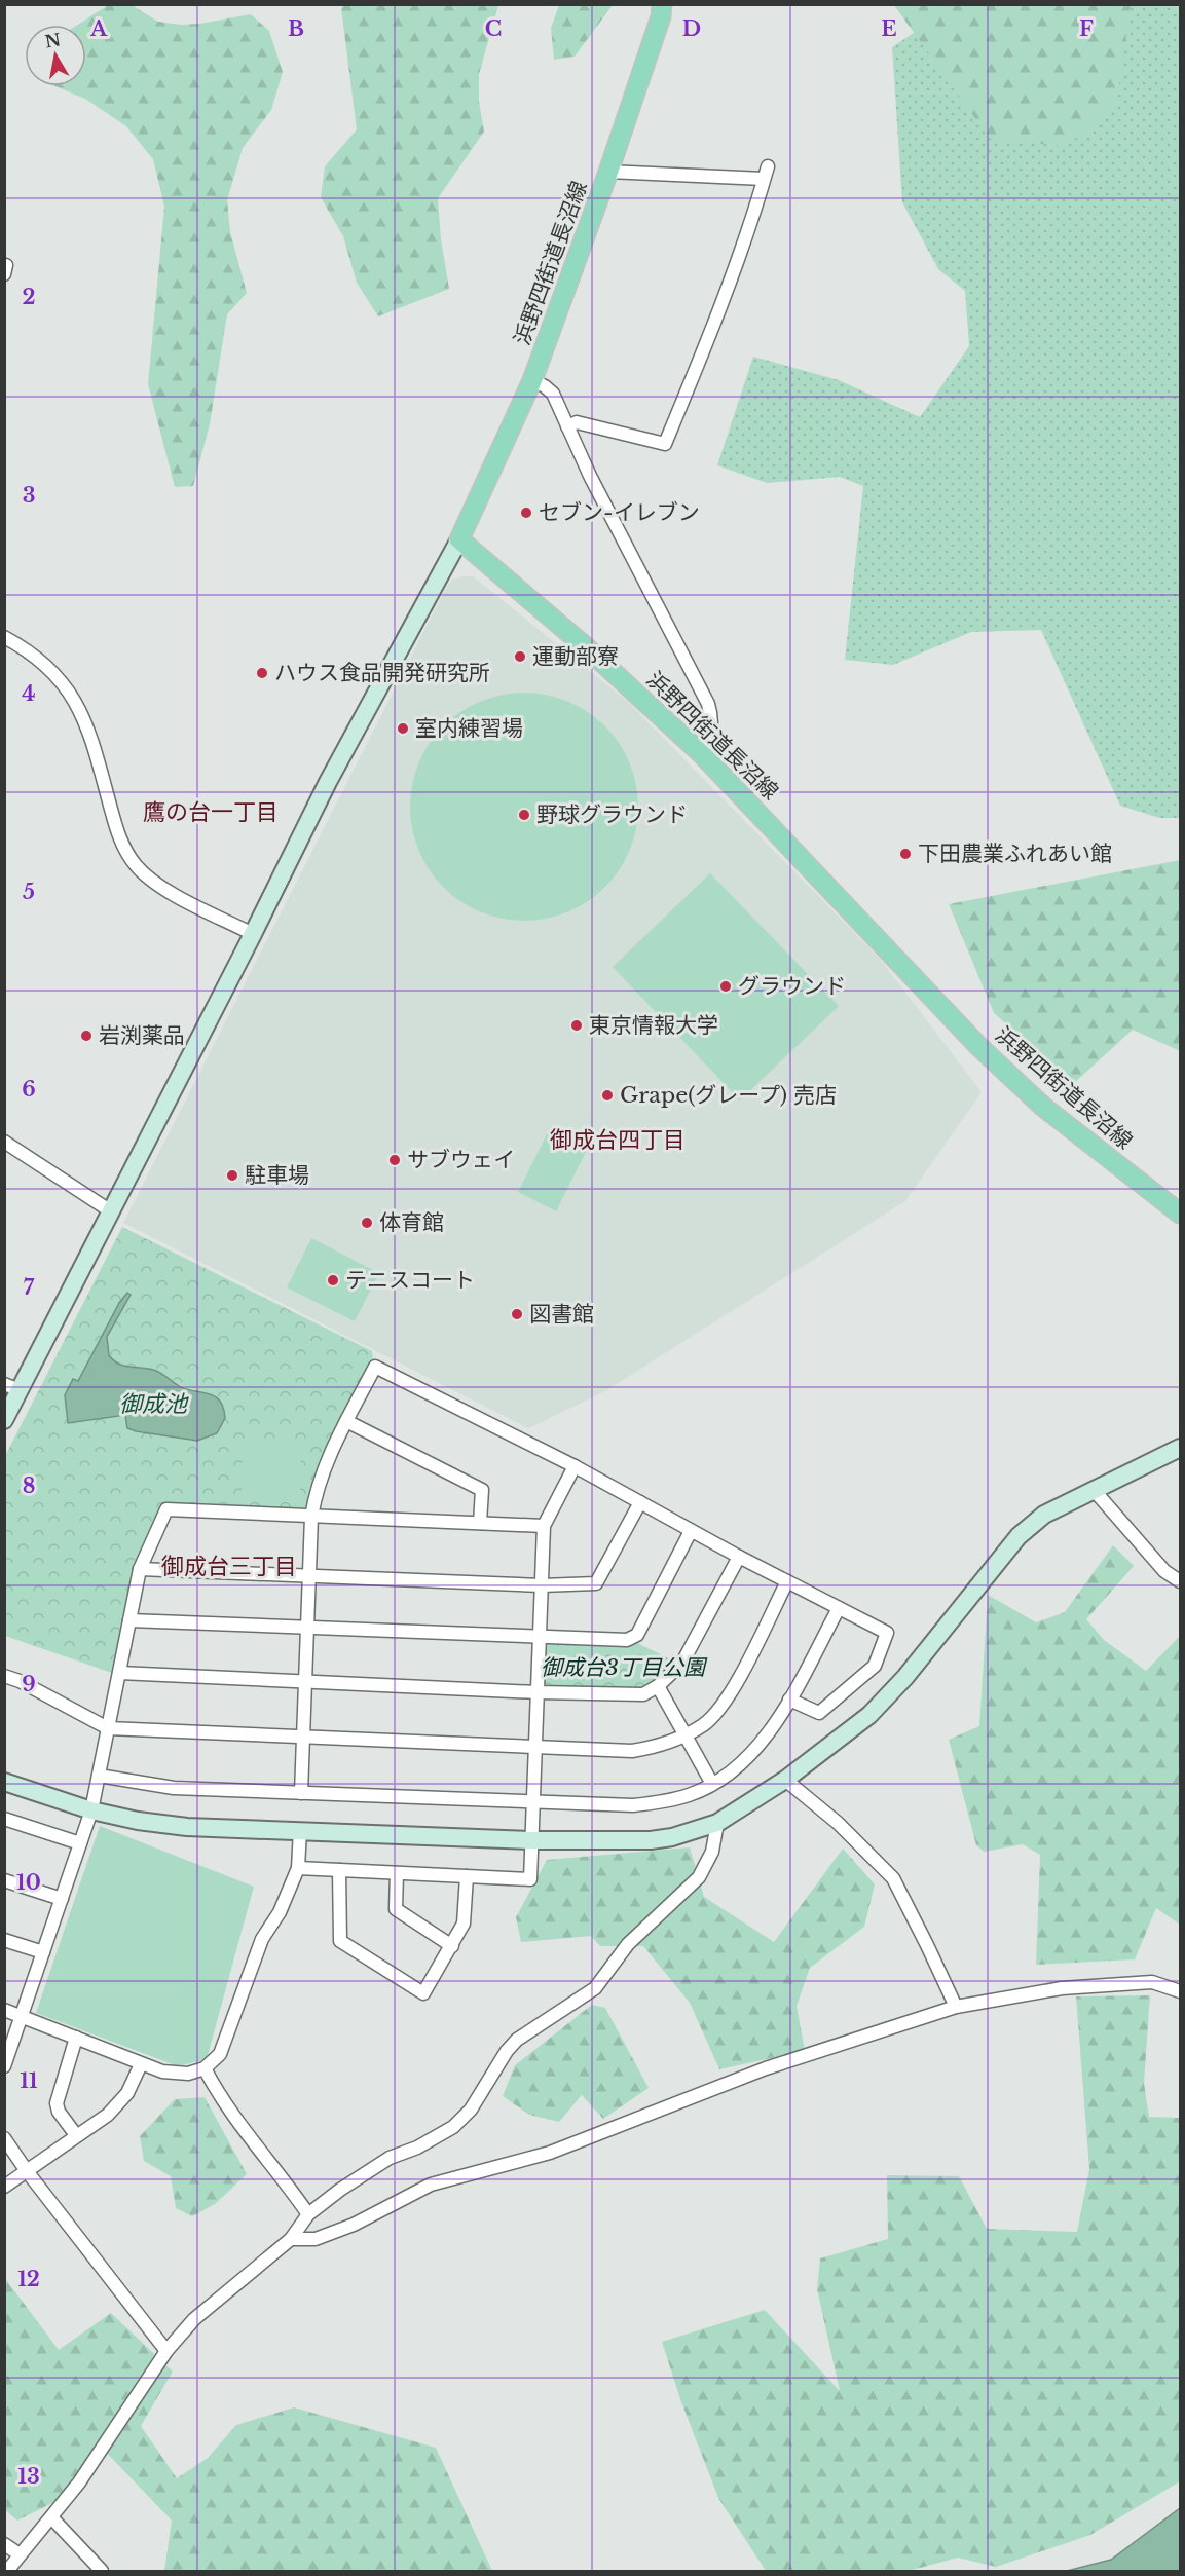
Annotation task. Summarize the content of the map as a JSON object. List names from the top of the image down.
{
  "streets": {
    "main road": ["浜野四街道長沼線"]
  },
  "districts": ["鷹の台一丁目", "御成台四丁目", "御成台三丁目"],
  "water": ["御成池"],
  "parks": ["御成台3丁目公園"],
  "places": [
    "セブン-イレブン",
    "運動部寮",
    "ハウス食品開発研究所",
    "室内練習場",
    "野球グラウンド",
    "下田農業ふれあい館",
    "グラウンド",
    "東京情報大学",
    "岩渕薬品",
    "Grape(グレープ) 売店",
    "サブウェイ",
    "駐車場",
    "体育館",
    "テニスコート",
    "図書館"
  ],
  "north": "top",
  "grid": {
    "columns": [
      "A",
      "B",
      "C",
      "D",
      "E",
      "F"
    ],
    "rows": [
      "2",
      "3",
      "4",
      "5",
      "6",
      "7",
      "8",
      "9",
      "10",
      "11",
      "12",
      "13"
    ]
  }
}
